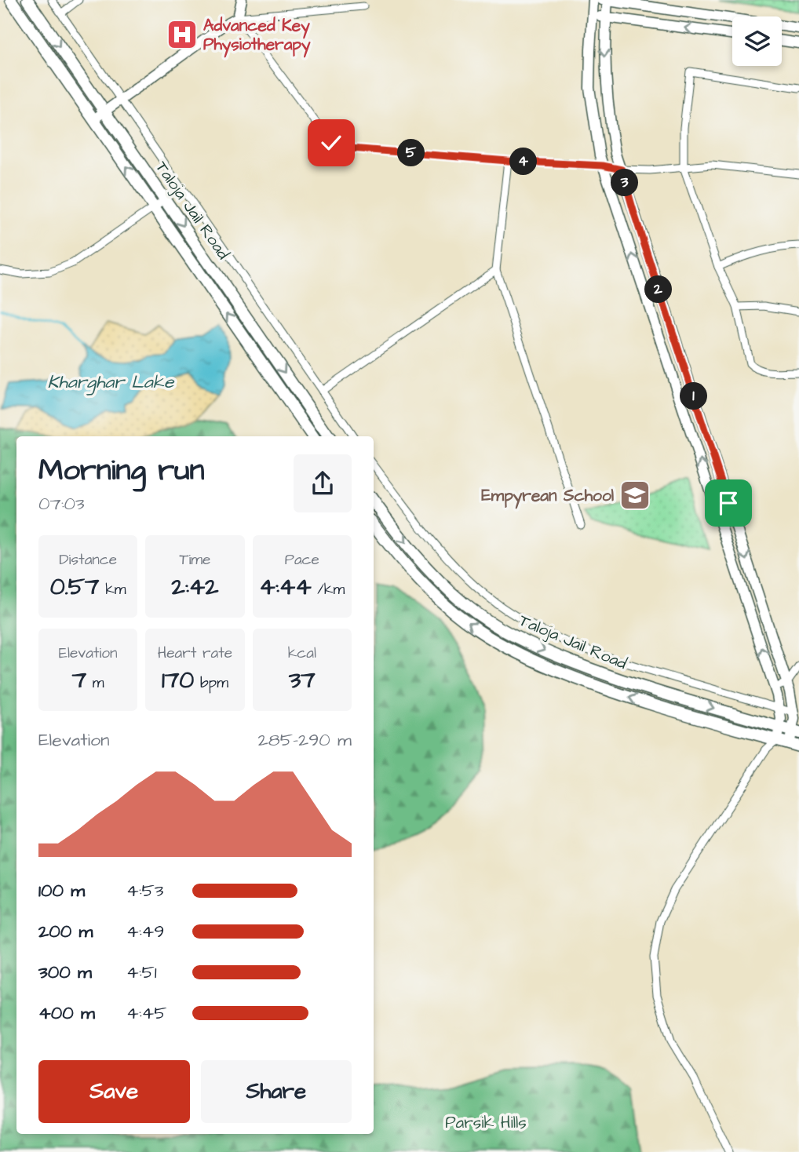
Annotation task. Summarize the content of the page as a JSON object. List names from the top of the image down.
{
  "streets": {
    "main road": ["Taloja Jail Road"]
  },
  "water": ["Kharghar Lake"],
  "parks": ["Parsik Hills"],
  "places": {
    "hospital": ["Advanced Key Physiotherapy"],
    "school or university": ["Empyrean School"]
  },
  "page": {
    "pins": [
      "5",
      "4",
      "3",
      "2",
      "1"
    ],
    "heading": ["Morning run", "07:03"],
    "stats": [
      ["Distance", "0.57 km"],
      ["Time", "2:42"],
      ["Pace", "4:44 /km"],
      ["Elevation", "7 m"],
      ["Heart rate", "170 bpm"],
      ["kcal", "37"]
    ],
    "chart": ["Elevation", "285–290 m"],
    "list": [
      {
        "name": "100 m",
        "note": "4:53"
      },
      {
        "name": "200 m",
        "note": "4:49"
      },
      {
        "name": "300 m",
        "note": "4:51"
      },
      {
        "name": "400 m",
        "note": "4:45"
      }
    ],
    "buttons": ["Save", "Share"]
  }
}
